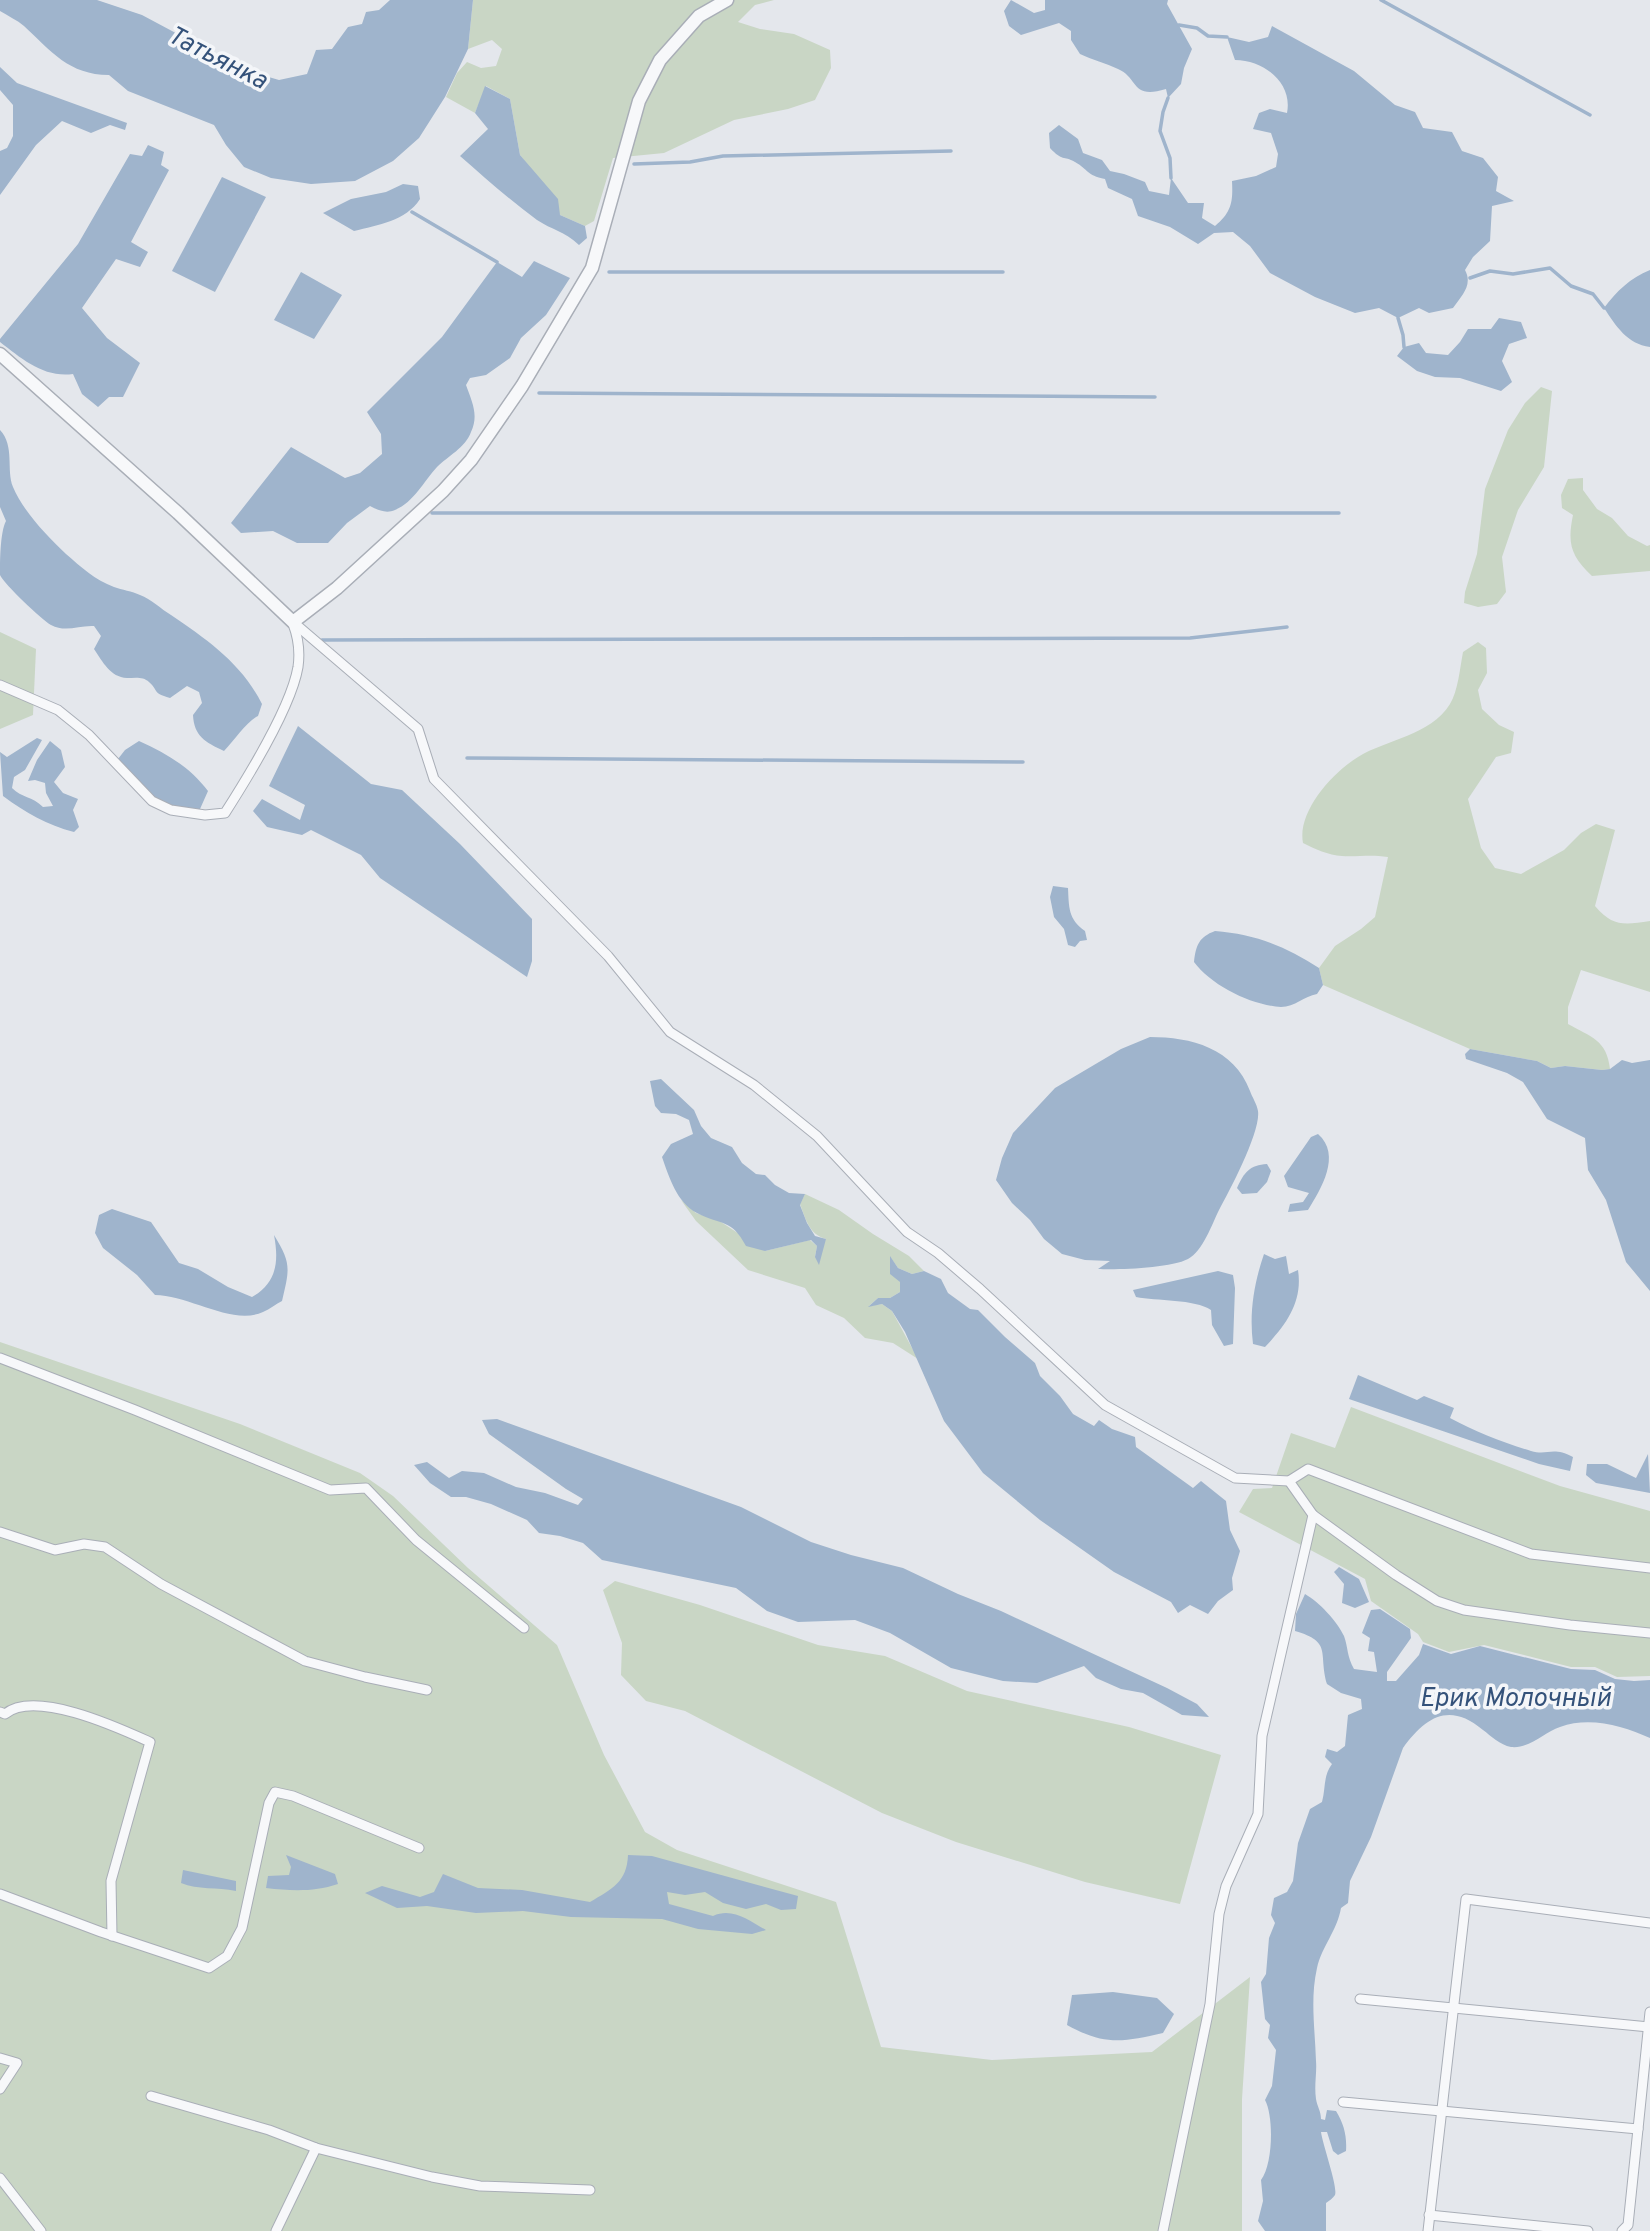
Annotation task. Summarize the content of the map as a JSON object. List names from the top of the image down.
{
  "water": ["Татьянка", "Ерик Молочный"]
}
